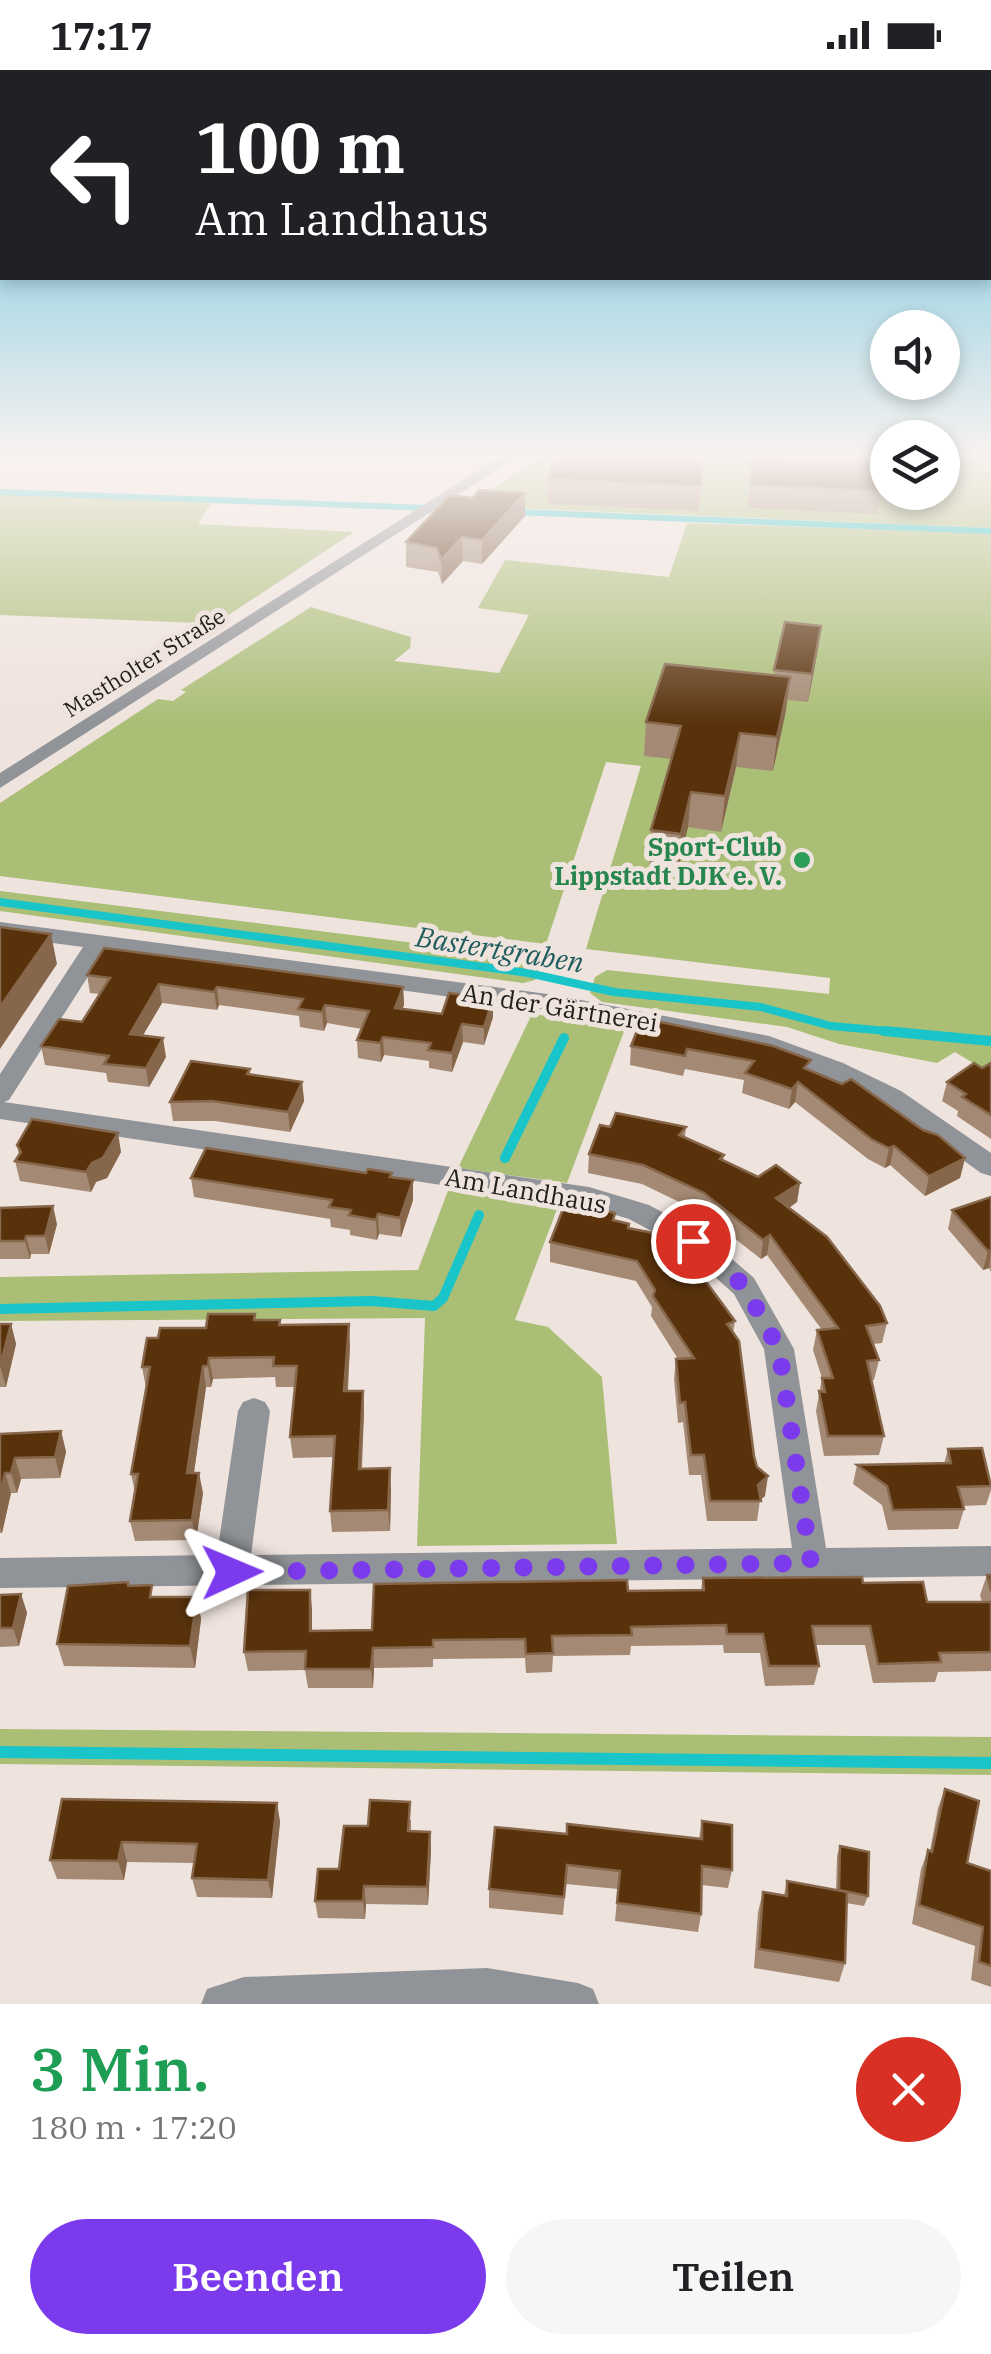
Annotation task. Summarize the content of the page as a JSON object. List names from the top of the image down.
{
  "streets": {
    "street": ["Mastholter Straße", "An der Gärtnerei", "Am Landhaus"]
  },
  "water": ["Bastertgraben"],
  "places": ["Sport-Club Lippstadt DJK e. V."],
  "page": {
    "status": "17:17",
    "turn": ["100 m", "Am Landhaus"],
    "heading": ["3 Min.", "180 m · 17:20"],
    "buttons": ["Beenden", "Teilen"]
  }
}
